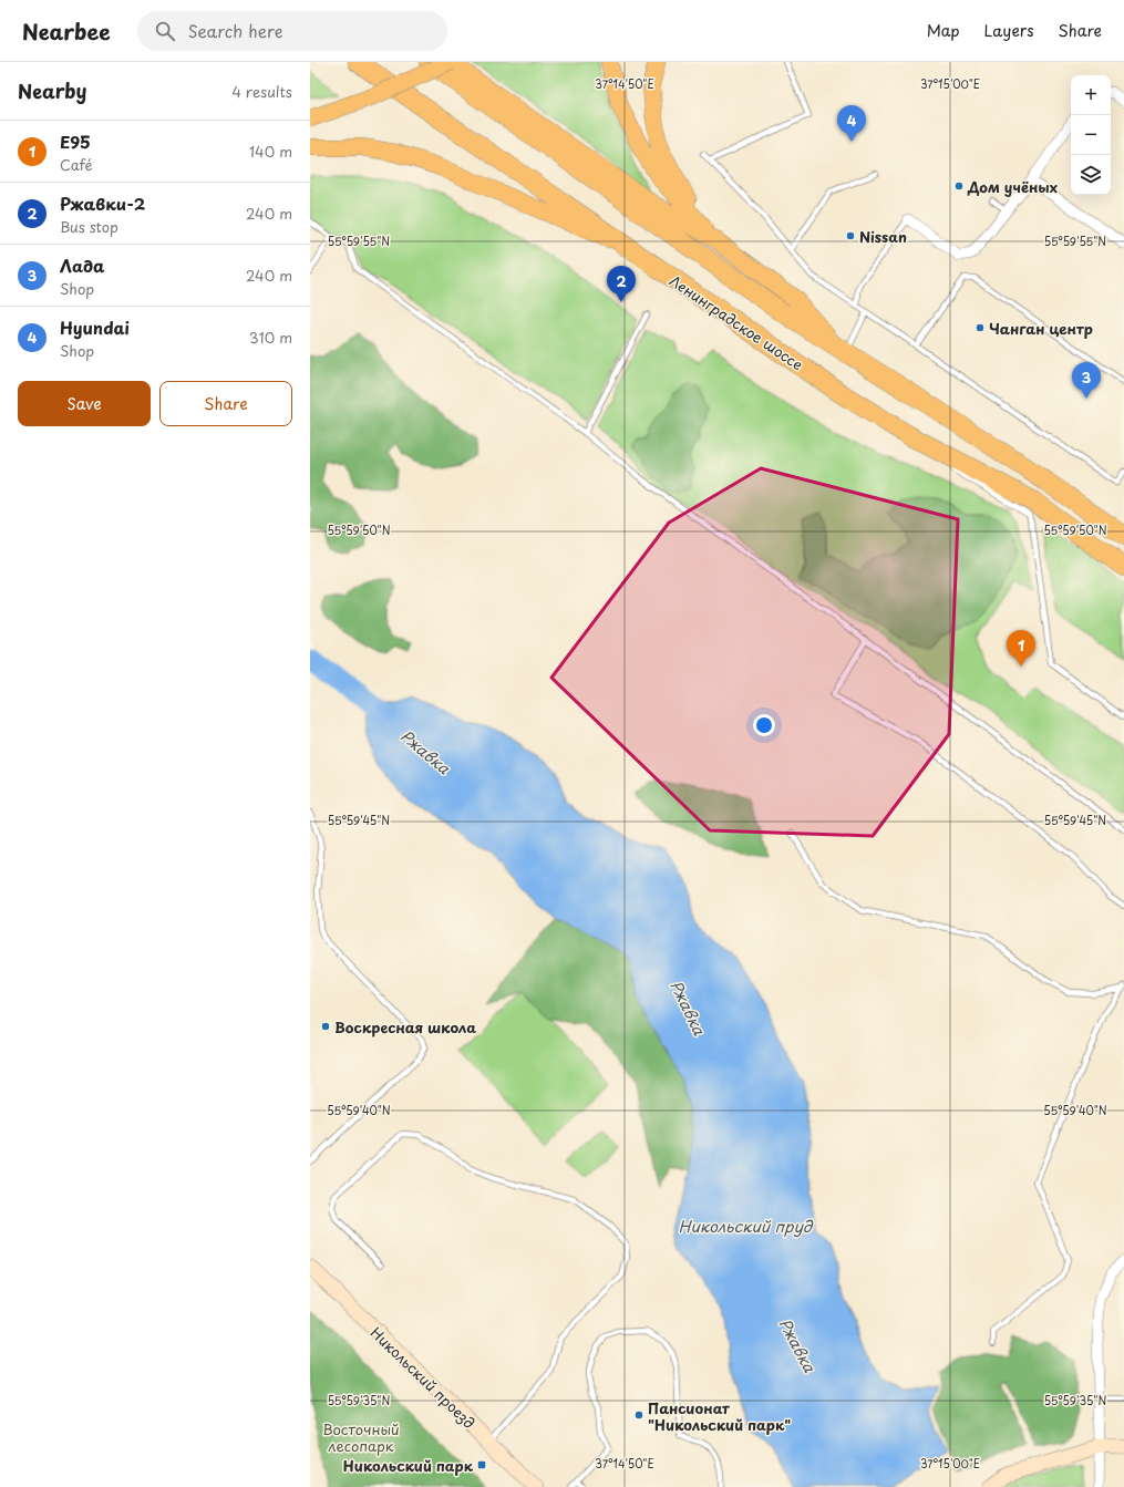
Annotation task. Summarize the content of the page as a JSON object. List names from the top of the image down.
{
  "streets": {
    "highway": ["Ленинградское шоссе"],
    "street": ["Никольский проезд"]
  },
  "water": ["Ржавка", "Никольский пруд"],
  "parks": ["Восточный лесопарк"],
  "places": {
    "other": [
      "Дом учёных",
      "Nissan",
      "Чанган центр",
      "Воскресная школа",
      "Пансионат \"Никольский парк\""
    ],
    "transit": ["Никольский парк"]
  },
  "page": {
    "header": "Nearbee",
    "search": "Search here",
    "nav": ["Map", "Layers", "Share"],
    "heading": ["Nearby", "4 results"],
    "map_buttons": ["+", "−"],
    "pins": [
      "4",
      "2",
      "3",
      "1"
    ],
    "list": [
      {
        "mark": "1",
        "name": "E95",
        "note": "Café",
        "value": "140 m"
      },
      {
        "mark": "2",
        "name": "Ржавки-2",
        "note": "Bus stop",
        "value": "240 m"
      },
      {
        "mark": "3",
        "name": "Лада",
        "note": "Shop",
        "value": "240 m"
      },
      {
        "mark": "4",
        "name": "Hyundai",
        "note": "Shop",
        "value": "310 m"
      }
    ],
    "buttons": ["Save", "Share"]
  },
  "coordinates": [
    "37°14'50\"E",
    "37°15'00\"E",
    "55°59'55\"N",
    "55°59'50\"N",
    "55°59'45\"N",
    "55°59'40\"N",
    "55°59'35\"N"
  ]
}
